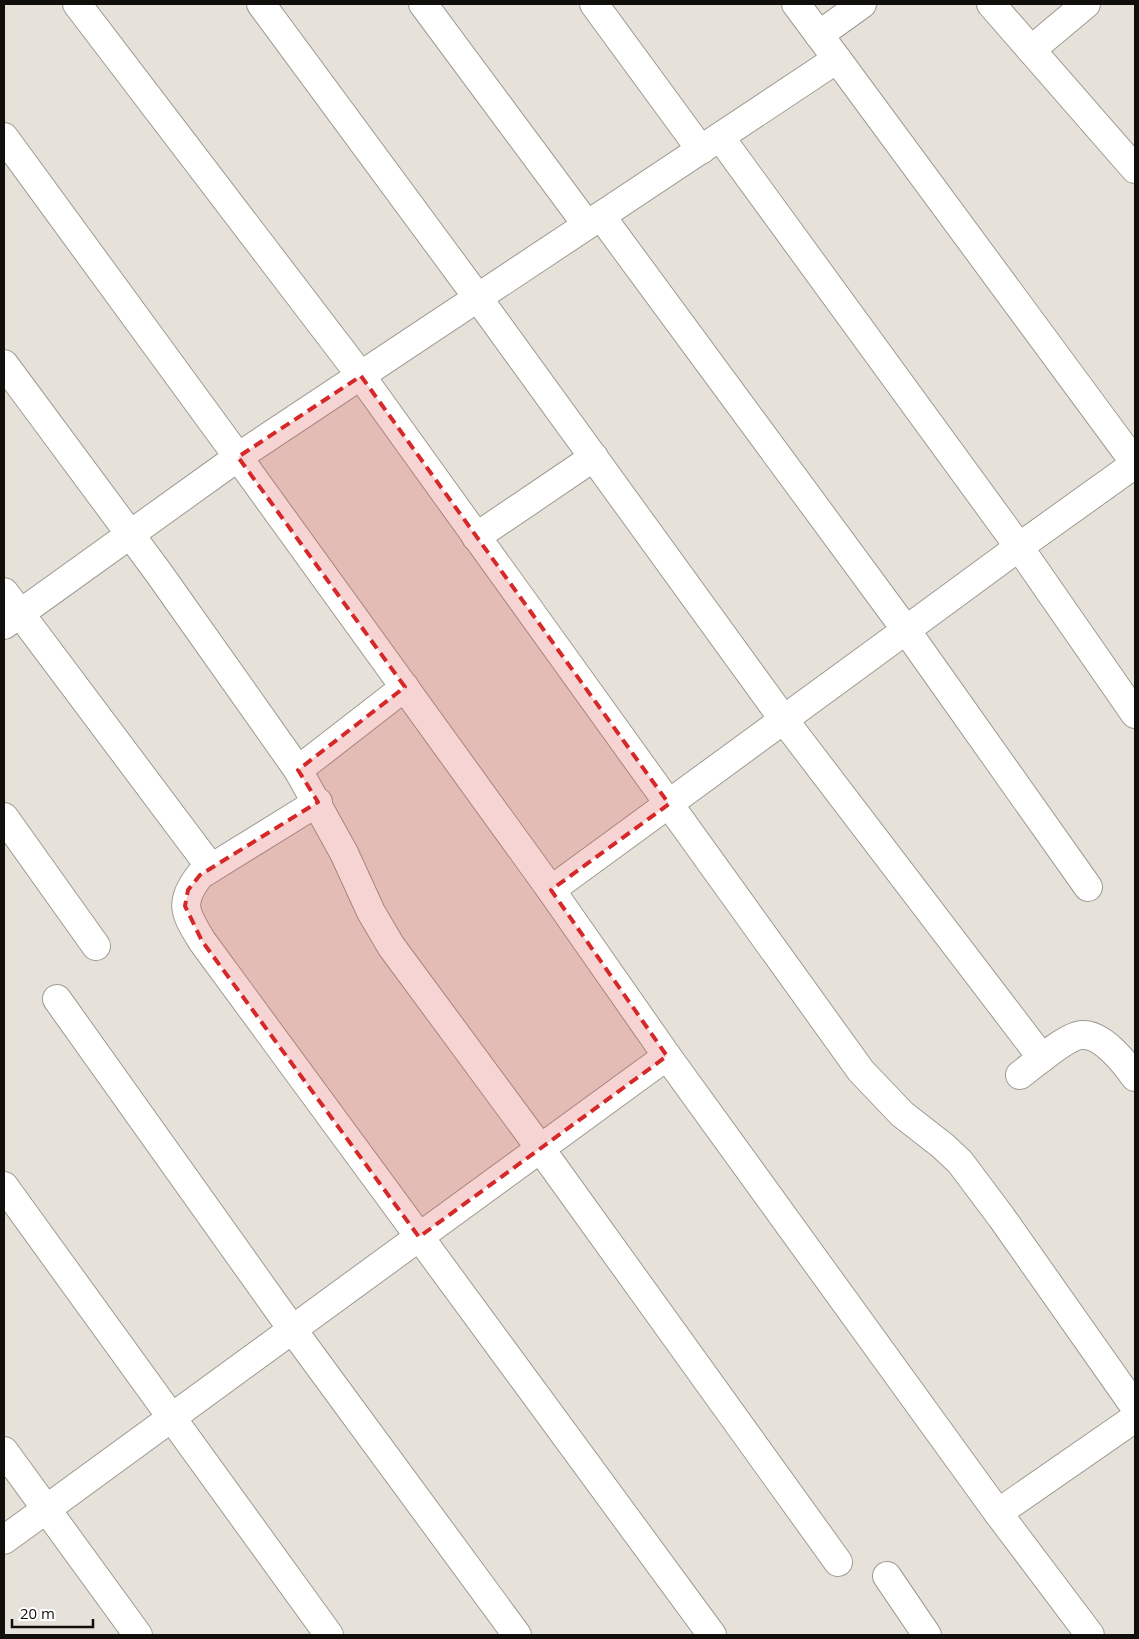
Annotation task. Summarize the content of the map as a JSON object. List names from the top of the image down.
{
  "scale_bar": "20 m"
}
